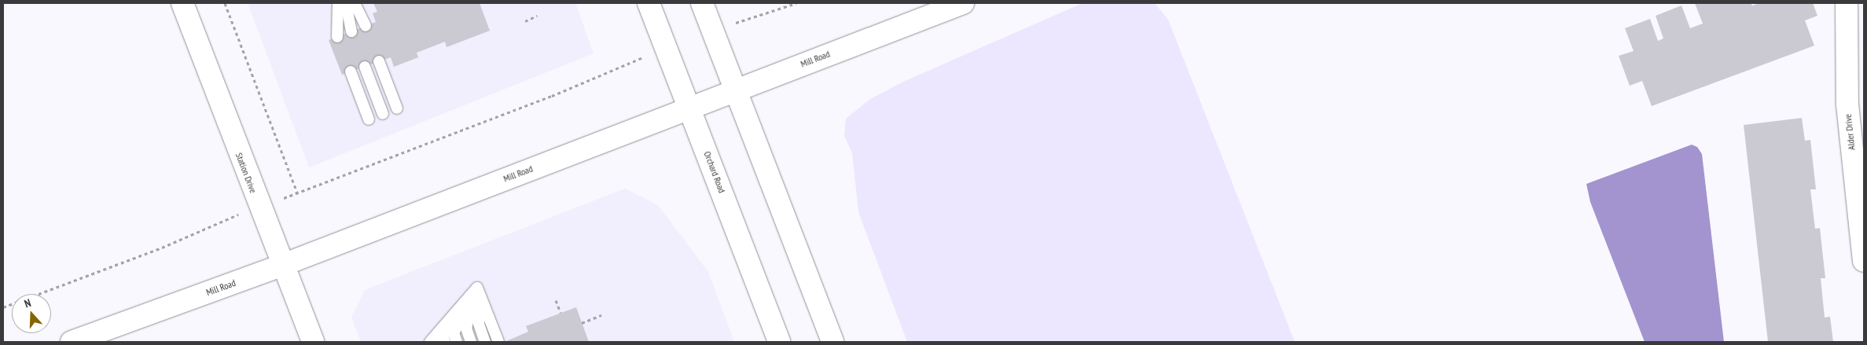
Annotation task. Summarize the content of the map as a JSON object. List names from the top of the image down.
{
  "streets": {
    "street": [
      "Mill Road",
      "Alder Drive",
      "Orchard Road",
      "Station Drive"
    ]
  },
  "crossings": [
    ["Mill Road", "Orchard Road"],
    ["Mill Road", "Station Drive"]
  ],
  "north": "top"
}
